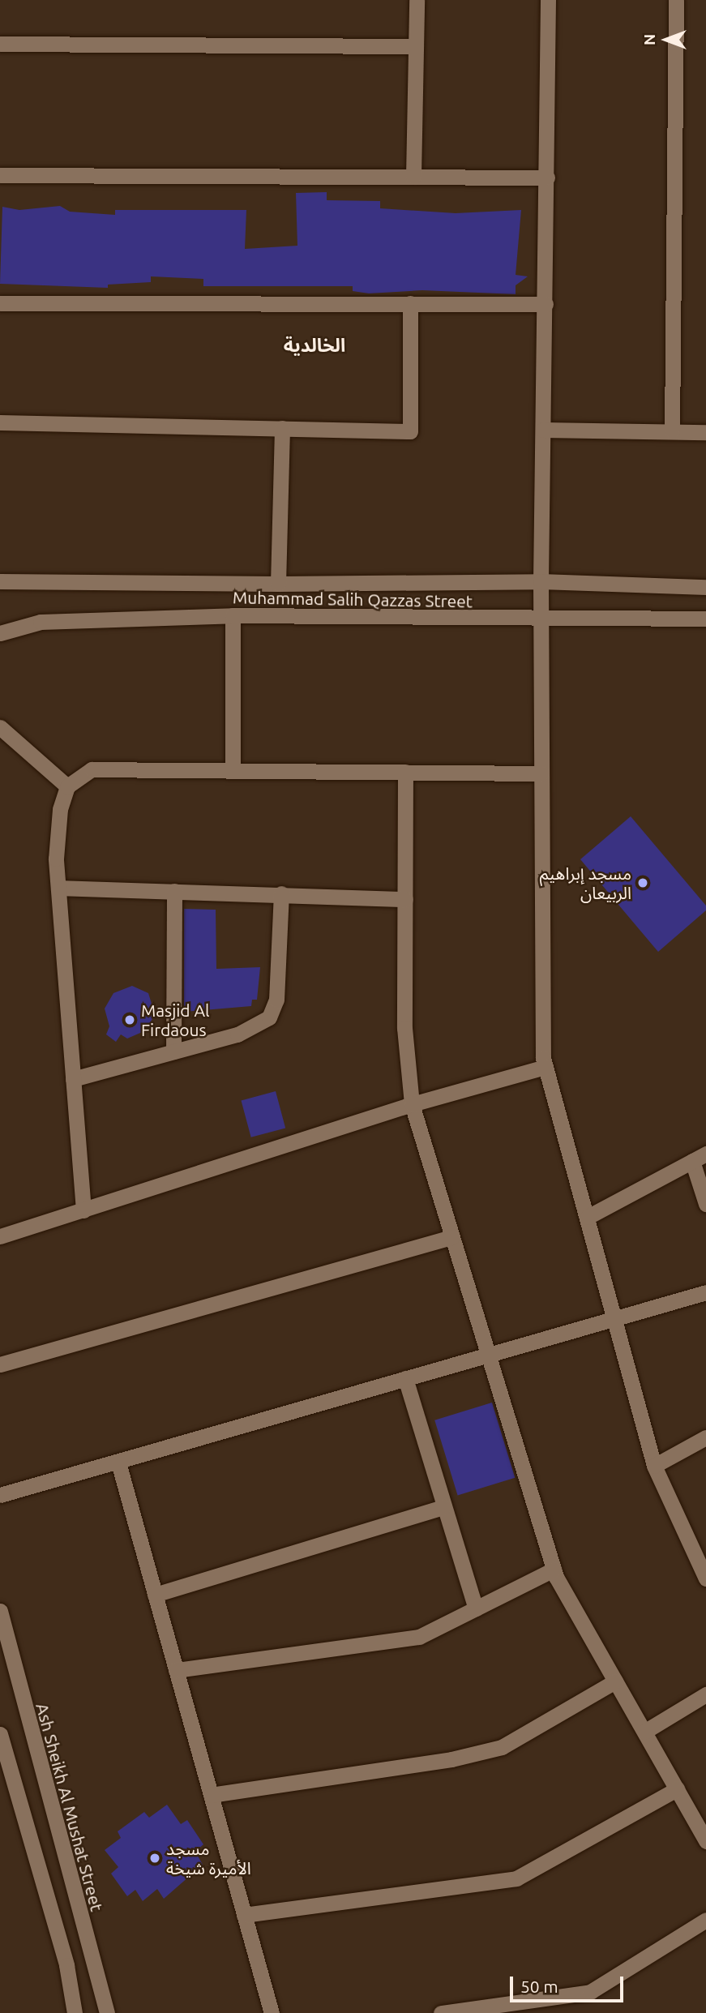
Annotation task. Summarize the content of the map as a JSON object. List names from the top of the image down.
{
  "streets": {
    "street": ["Muhammad Salih Qazzas Street", "Ash Sheikh Al Mushat Street"]
  },
  "districts": ["الخالدية"],
  "places": ["مسجد إبراهيم الربيعان", "Masjid Al Firdaous", "مسجد الأميرة شيخة"],
  "scale_bar": "50 m",
  "north": "left"
}
